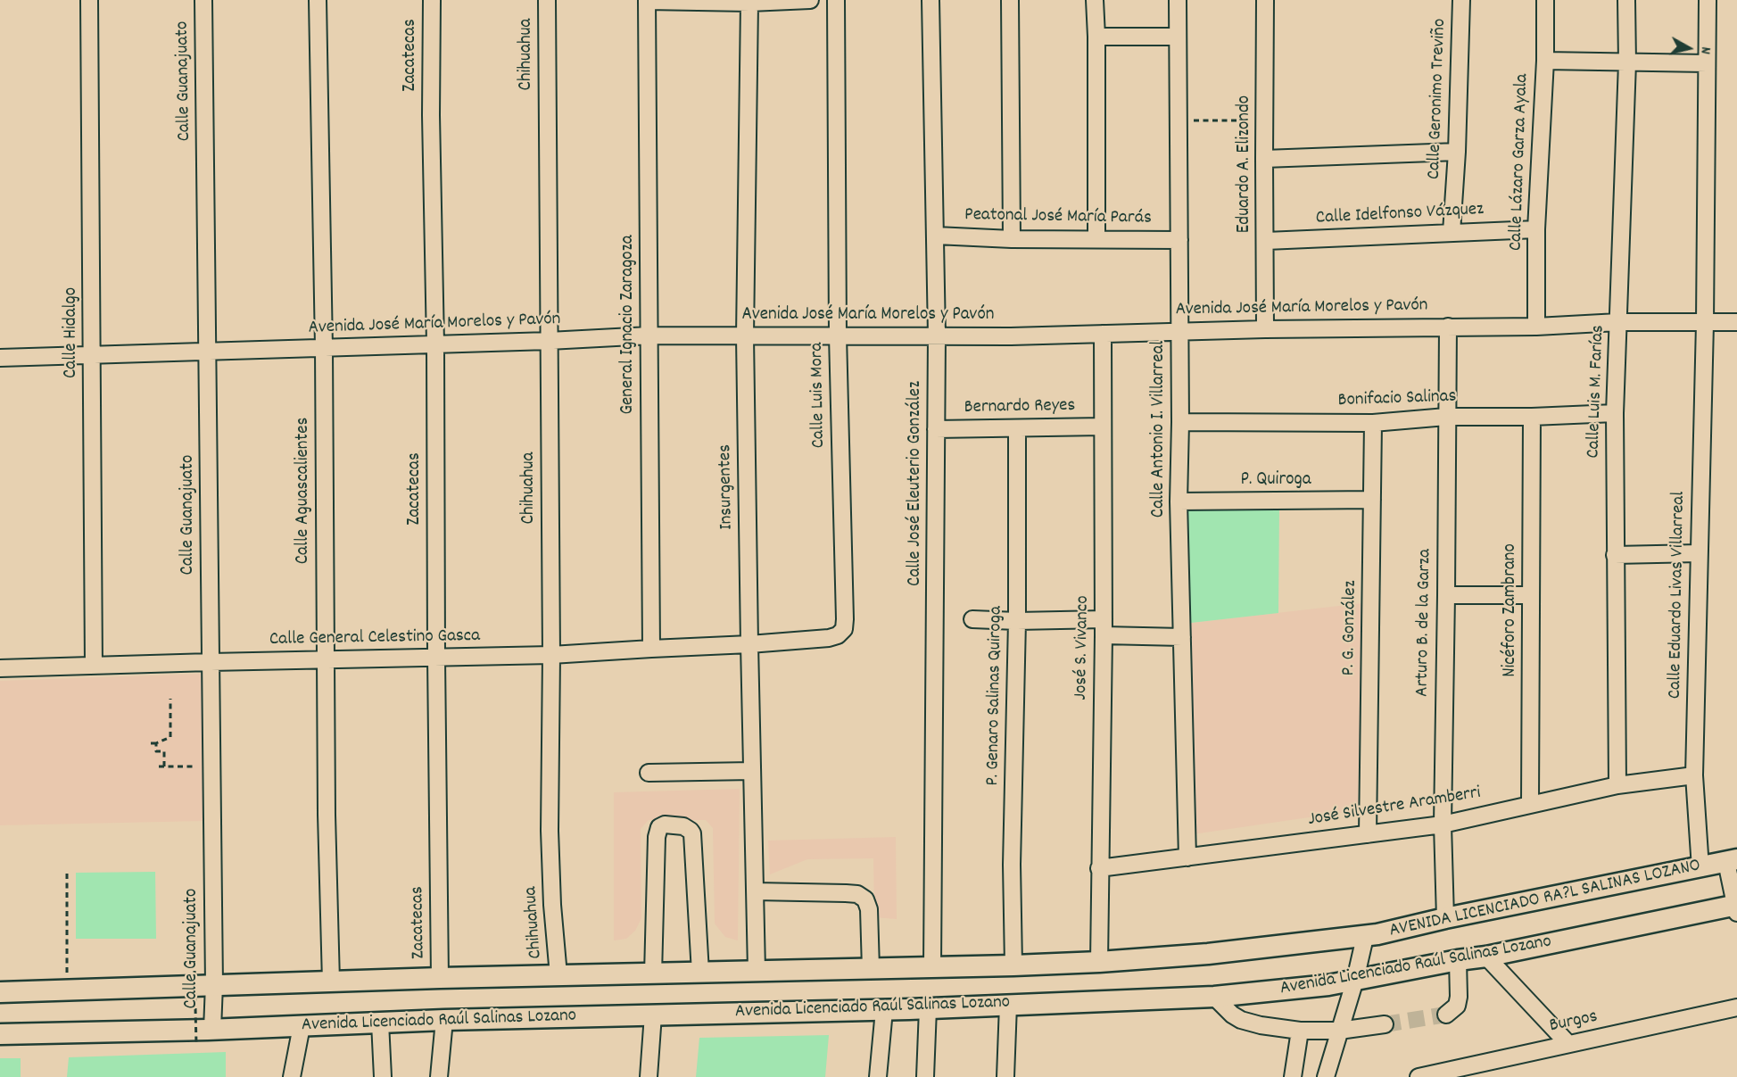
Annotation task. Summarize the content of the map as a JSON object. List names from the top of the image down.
{
  "streets": {
    "main road": ["AVENIDA LICENCIADO RA?L SALINAS LOZANO", "Avenida Licenciado Raúl Salinas Lozano"],
    "street": [
      "Chihuahua",
      "Zacatecas",
      "Calle Guanajuato",
      "Calle Geronimo Treviño",
      "Calle Lázaro Garza Ayala",
      "Eduardo A. Elizondo",
      "Calle Idelfonso Vázquez",
      "Peatonal José María Parás",
      "Avenida José María Morelos y Pavón",
      "General Ignacio Zaragoza",
      "Calle Hidalgo",
      "Calle Luis M. Farías",
      "Calle Luis Mora",
      "Bonifacio Salinas",
      "Bernardo Reyes",
      "Calle Antonio I. Villarreal",
      "P. Quiroga",
      "Calle José Eleuterio González",
      "Insurgentes",
      "Calle Aguascalientes",
      "Calle Eduardo Livas Villarreal",
      "Nicéforo Zambrano",
      "Arturo B. de la Garza",
      "P. G. González",
      "Calle General Celestino Gasca",
      "José S. Vivanco",
      "P. Genaro Salinas Quiroga",
      "José Silvestre Aramberri",
      "Burgos"
    ]
  },
  "crossings": [
    ["Chihuahua", "Avenida José María Morelos y Pavón"],
    ["Chihuahua", "Calle General Celestino Gasca"],
    ["Chihuahua", "Avenida Licenciado Raúl Salinas Lozano"],
    ["Zacatecas", "Avenida José María Morelos y Pavón"],
    ["Zacatecas", "Calle General Celestino Gasca"],
    ["Zacatecas", "Avenida Licenciado Raúl Salinas Lozano"],
    ["Calle Guanajuato", "Avenida José María Morelos y Pavón"],
    ["Calle Guanajuato", "Calle General Celestino Gasca"],
    ["Calle Guanajuato", "Avenida Licenciado Raúl Salinas Lozano"],
    ["Calle Geronimo Treviño", "Calle Idelfonso Vázquez"],
    ["Calle Lázaro Garza Ayala", "Calle Idelfonso Vázquez"],
    ["Calle Lázaro Garza Ayala", "Avenida José María Morelos y Pavón"],
    ["Eduardo A. Elizondo", "Calle Idelfonso Vázquez"],
    ["Eduardo A. Elizondo", "Avenida José María Morelos y Pavón"],
    ["Peatonal José María Parás", "Calle Antonio I. Villarreal"],
    ["Peatonal José María Parás", "Calle José Eleuterio González"],
    ["Avenida José María Morelos y Pavón", "General Ignacio Zaragoza"],
    ["Avenida José María Morelos y Pavón", "Calle Hidalgo"],
    ["Avenida José María Morelos y Pavón", "Calle Luis M. Farías"],
    ["Avenida José María Morelos y Pavón", "Calle Luis Mora"],
    ["Avenida José María Morelos y Pavón", "Calle Antonio I. Villarreal"],
    ["Avenida José María Morelos y Pavón", "Calle José Eleuterio González"],
    ["Avenida José María Morelos y Pavón", "Insurgentes"],
    ["Avenida José María Morelos y Pavón", "Calle Aguascalientes"],
    ["Avenida José María Morelos y Pavón", "Calle Eduardo Livas Villarreal"],
    ["Avenida José María Morelos y Pavón", "Arturo B. de la Garza"],
    ["Avenida José María Morelos y Pavón", "José S. Vivanco"],
    ["General Ignacio Zaragoza", "Calle General Celestino Gasca"],
    ["Calle Hidalgo", "Calle General Celestino Gasca"],
    ["Calle Luis M. Farías", "Bonifacio Salinas"],
    ["Calle Luis M. Farías", "José Silvestre Aramberri"],
    ["Calle Luis Mora", "Calle General Celestino Gasca"],
    ["Bonifacio Salinas", "Calle Antonio I. Villarreal"],
    ["Bonifacio Salinas", "Nicéforo Zambrano"],
    ["Bonifacio Salinas", "Arturo B. de la Garza"],
    ["Bonifacio Salinas", "P. G. González"],
    ["Bernardo Reyes", "Calle José Eleuterio González"],
    ["Bernardo Reyes", "José S. Vivanco"],
    ["Bernardo Reyes", "P. Genaro Salinas Quiroga"],
    ["Calle Antonio I. Villarreal", "P. Quiroga"],
    ["Calle Antonio I. Villarreal", "José Silvestre Aramberri"],
    ["P. Quiroga", "P. G. González"],
    ["Calle José Eleuterio González", "Avenida Licenciado Raúl Salinas Lozano"],
    ["Insurgentes", "Calle General Celestino Gasca"],
    ["Insurgentes", "Avenida Licenciado Raúl Salinas Lozano"],
    ["Calle Aguascalientes", "Calle General Celestino Gasca"],
    ["Calle Aguascalientes", "Avenida Licenciado Raúl Salinas Lozano"],
    ["Calle Eduardo Livas Villarreal", "José Silvestre Aramberri"],
    ["Calle Eduardo Livas Villarreal", "AVENIDA LICENCIADO RA?L SALINAS LOZANO"],
    ["Nicéforo Zambrano", "José Silvestre Aramberri"],
    ["Arturo B. de la Garza", "José Silvestre Aramberri"],
    ["Arturo B. de la Garza", "AVENIDA LICENCIADO RA?L SALINAS LOZANO"],
    ["P. G. González", "José Silvestre Aramberri"],
    ["José S. Vivanco", "José Silvestre Aramberri"],
    ["José S. Vivanco", "Avenida Licenciado Raúl Salinas Lozano"],
    ["P. Genaro Salinas Quiroga", "Avenida Licenciado Raúl Salinas Lozano"],
    ["AVENIDA LICENCIADO RA?L SALINAS LOZANO", "Avenida Licenciado Raúl Salinas Lozano"]
  ],
  "north": "right"
}
